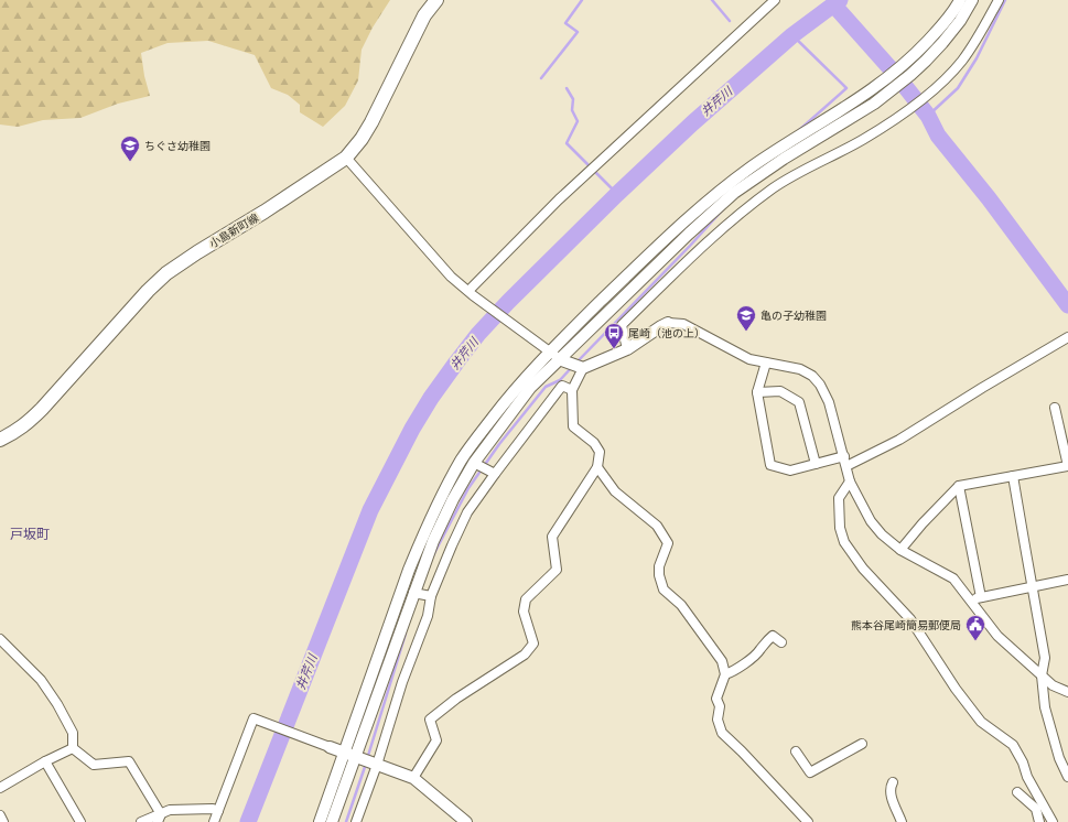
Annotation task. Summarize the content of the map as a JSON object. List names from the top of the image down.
{
  "streets": {
    "main road": ["小島新町線"]
  },
  "districts": ["戸坂町"],
  "water": ["井芹川"],
  "places": {
    "school or university": ["ちぐさ幼稚園", "亀の子幼稚園"],
    "bus stop": ["尾崎（池の上）"],
    "public building": ["熊本谷尾崎簡易郵便局"]
  }
}
